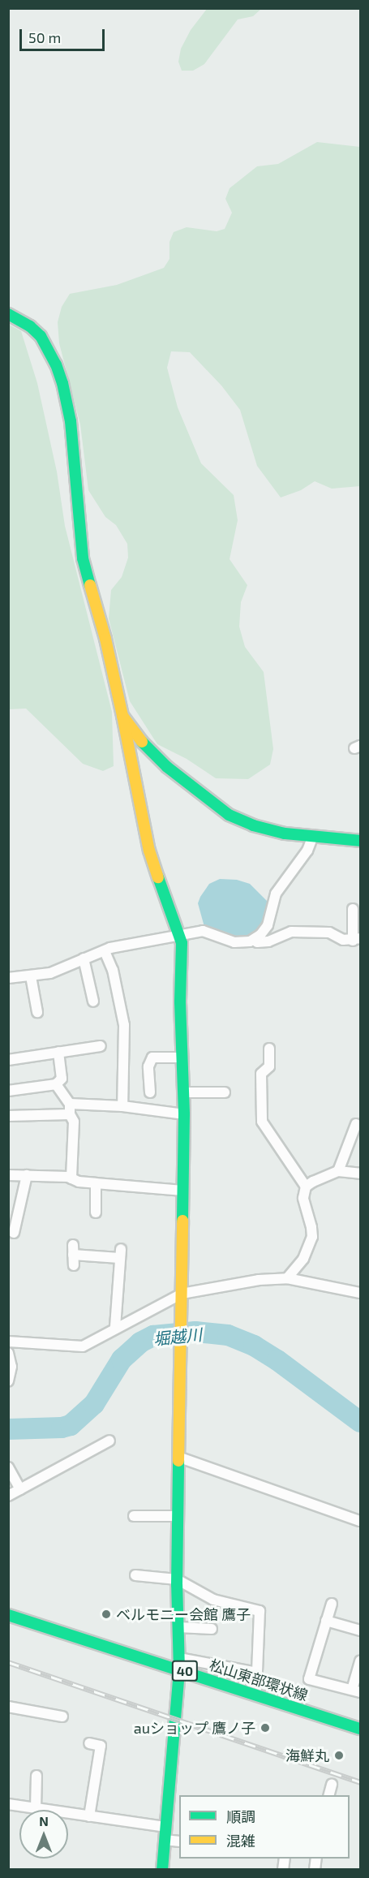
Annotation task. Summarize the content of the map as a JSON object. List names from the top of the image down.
{
  "streets": {
    "street": ["40", "松山東部環状線"]
  },
  "water": ["堀越川"],
  "places": ["ベルモニー会館 鷹子", "auショップ 鷹ノ子", "海鮮丸"],
  "legend": ["順調", "混雑"],
  "scale_bar": "50 m",
  "north": "top"
}
